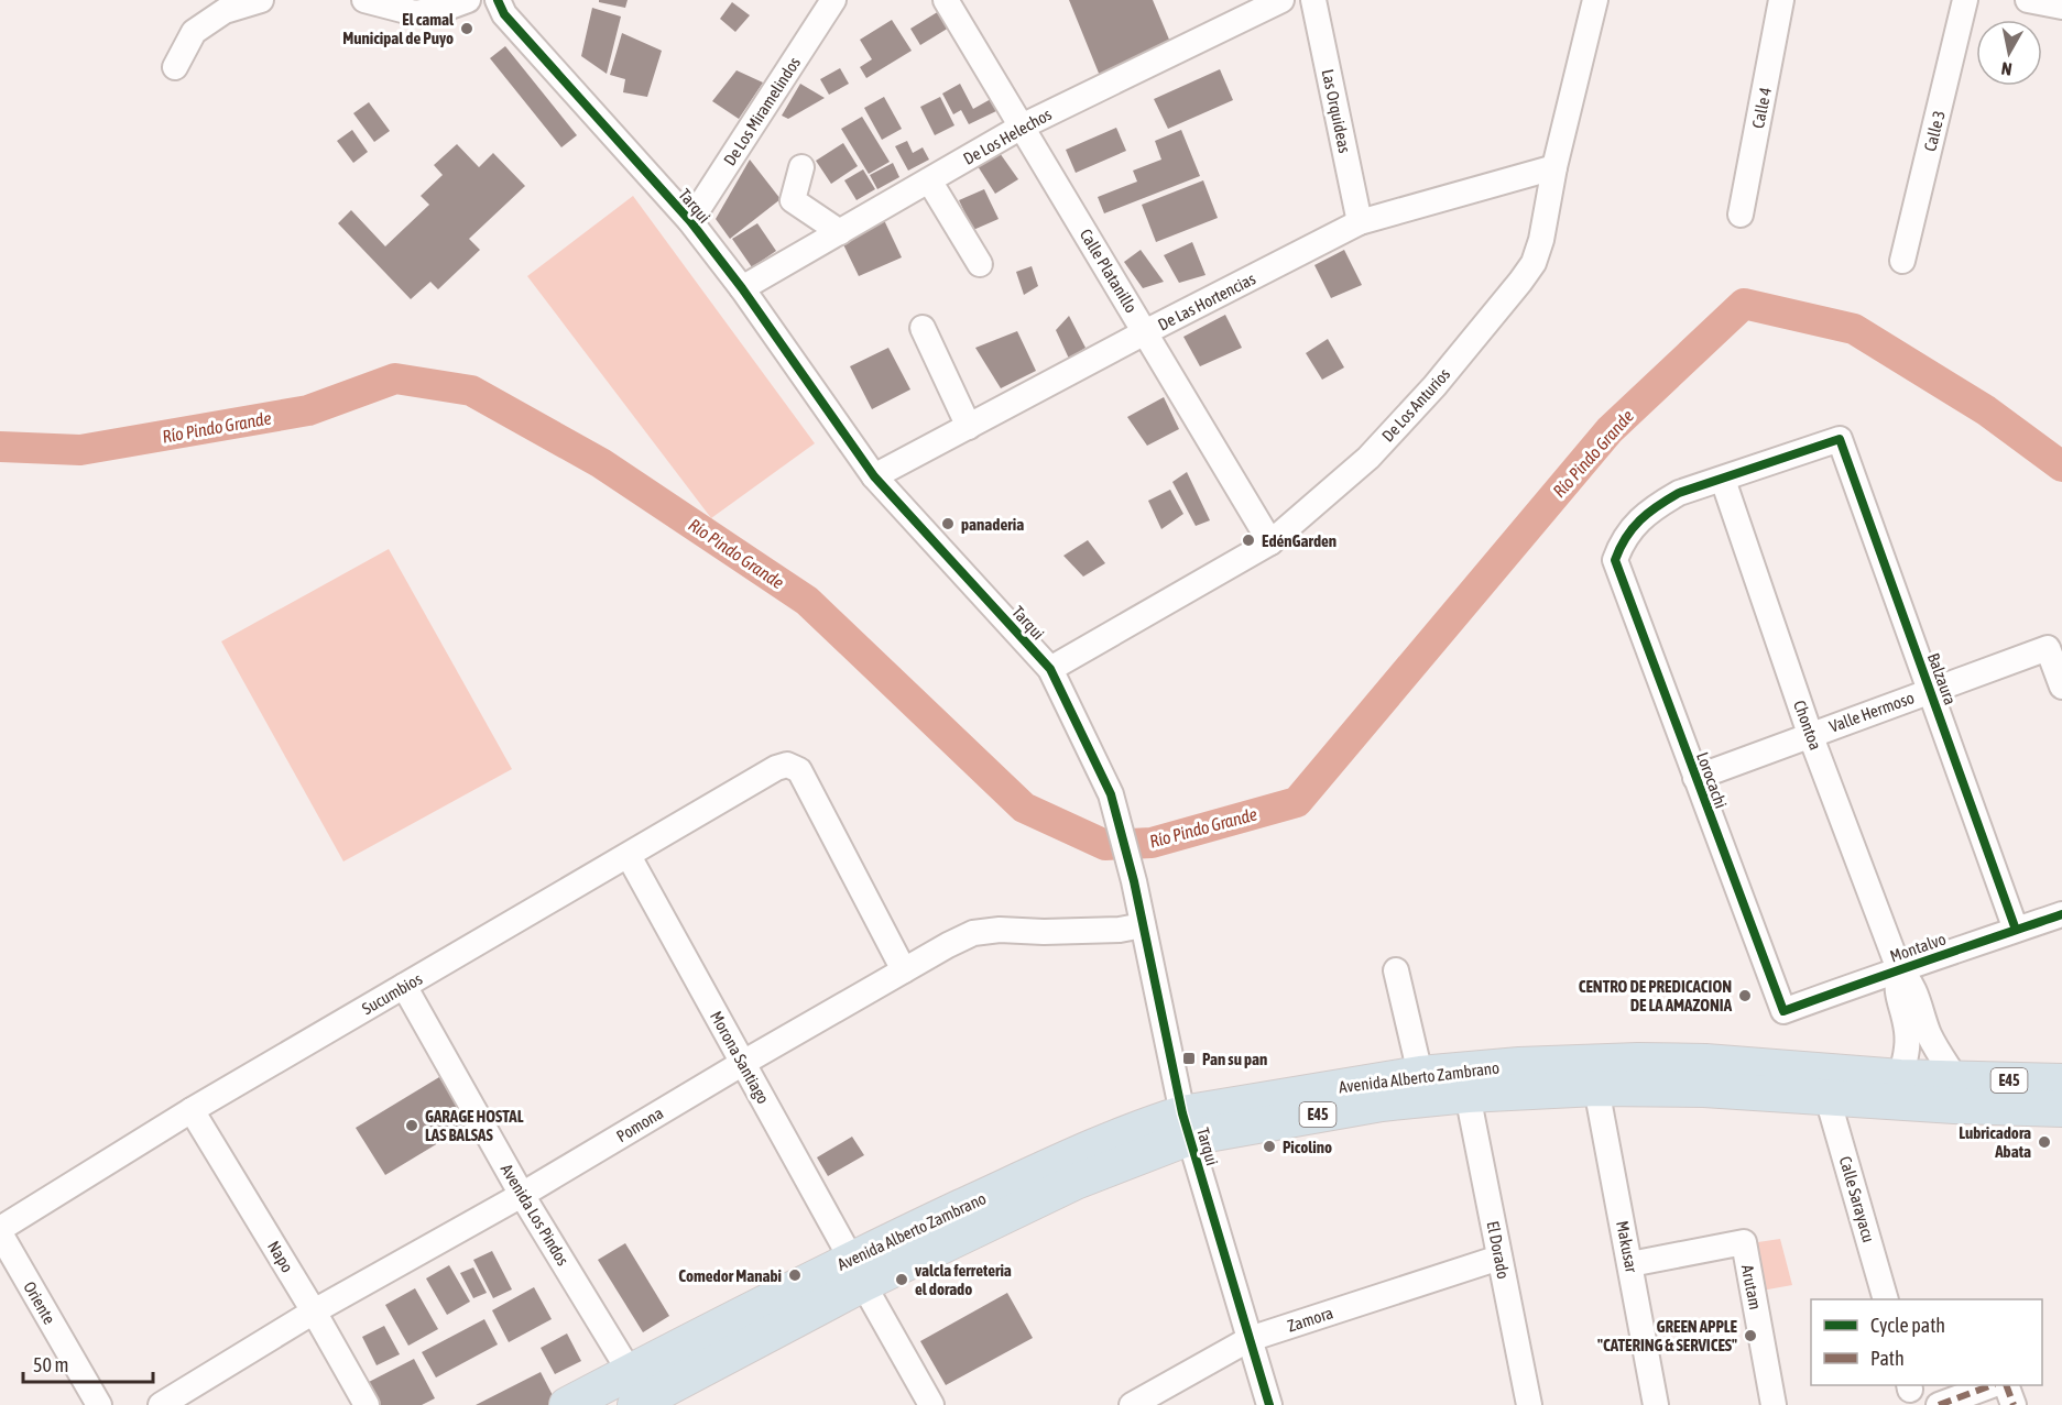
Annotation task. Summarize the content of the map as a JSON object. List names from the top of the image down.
{
  "streets": {
    "highway": ["Avenida Alberto Zambrano", "E45"],
    "street": [
      "Calle 4",
      "De Los Miramelindos",
      "Las Orquideas",
      "Calle 3",
      "De Los Helechos",
      "Tarqui",
      "Calle Platanillo",
      "De Las Hortencias",
      "De Los Anturios",
      "Balzaura",
      "Valle Hermoso",
      "Chontoa",
      "Lorocachi",
      "Montalvo",
      "Sucumbios",
      "Morona Santiago",
      "Pomona",
      "Calle Sarayacu",
      "Avenida Los Pindos",
      "Makusar",
      "El Dorado",
      "Napo",
      "Arutam",
      "Oriente",
      "Zamora"
    ]
  },
  "crossings": [
    ["De Los Miramelindos", "Tarqui"],
    ["Las Orquideas", "De Las Hortencias"],
    ["De Los Helechos", "Tarqui"],
    ["De Los Helechos", "Calle Platanillo"],
    ["Tarqui", "De Las Hortencias"],
    ["Tarqui", "De Los Anturios"],
    ["Tarqui", "Avenida Alberto Zambrano"],
    ["Tarqui", "Pomona"],
    ["Tarqui", "Zamora"],
    ["Calle Platanillo", "De Las Hortencias"],
    ["Calle Platanillo", "De Los Anturios"],
    ["De Las Hortencias", "De Los Anturios"],
    ["Balzaura", "Valle Hermoso"],
    ["Balzaura", "Chontoa"],
    ["Balzaura", "Lorocachi"],
    ["Balzaura", "Montalvo"],
    ["Valle Hermoso", "Chontoa"],
    ["Valle Hermoso", "Lorocachi"],
    ["Chontoa", "Lorocachi"],
    ["Chontoa", "Montalvo"],
    ["Chontoa", "Avenida Alberto Zambrano"],
    ["Lorocachi", "Montalvo"],
    ["Sucumbios", "Morona Santiago"],
    ["Sucumbios", "Pomona"],
    ["Sucumbios", "Avenida Los Pindos"],
    ["Sucumbios", "Napo"],
    ["Sucumbios", "Oriente"],
    ["Morona Santiago", "Avenida Alberto Zambrano"],
    ["Morona Santiago", "Pomona"],
    ["Avenida Alberto Zambrano", "Calle Sarayacu"],
    ["Avenida Alberto Zambrano", "Avenida Los Pindos"],
    ["Avenida Alberto Zambrano", "Makusar"],
    ["Avenida Alberto Zambrano", "El Dorado"],
    ["Pomona", "Avenida Los Pindos"],
    ["Pomona", "Napo"],
    ["Makusar", "Arutam"],
    ["El Dorado", "Zamora"]
  ],
  "water": ["Río Pindo Grande"],
  "places": {
    "other": [
      "El camal Municipal de Puyo",
      "panaderia",
      "EdénGarden",
      "CENTRO DE PREDICACION DE LA AMAZONIA",
      "GARAGE HOSTAL LAS BALSAS",
      "Lubricadora Abata",
      "Picolino",
      "Comedor Manabi",
      "valcla ferreteria el dorado",
      "GREEN APPLE \"CATERING & SERVICES\""
    ],
    "transit": ["Pan su pan"]
  },
  "legend": ["Cycle path", "Path"],
  "scale_bar": "50 m",
  "north": "bottom"
}
